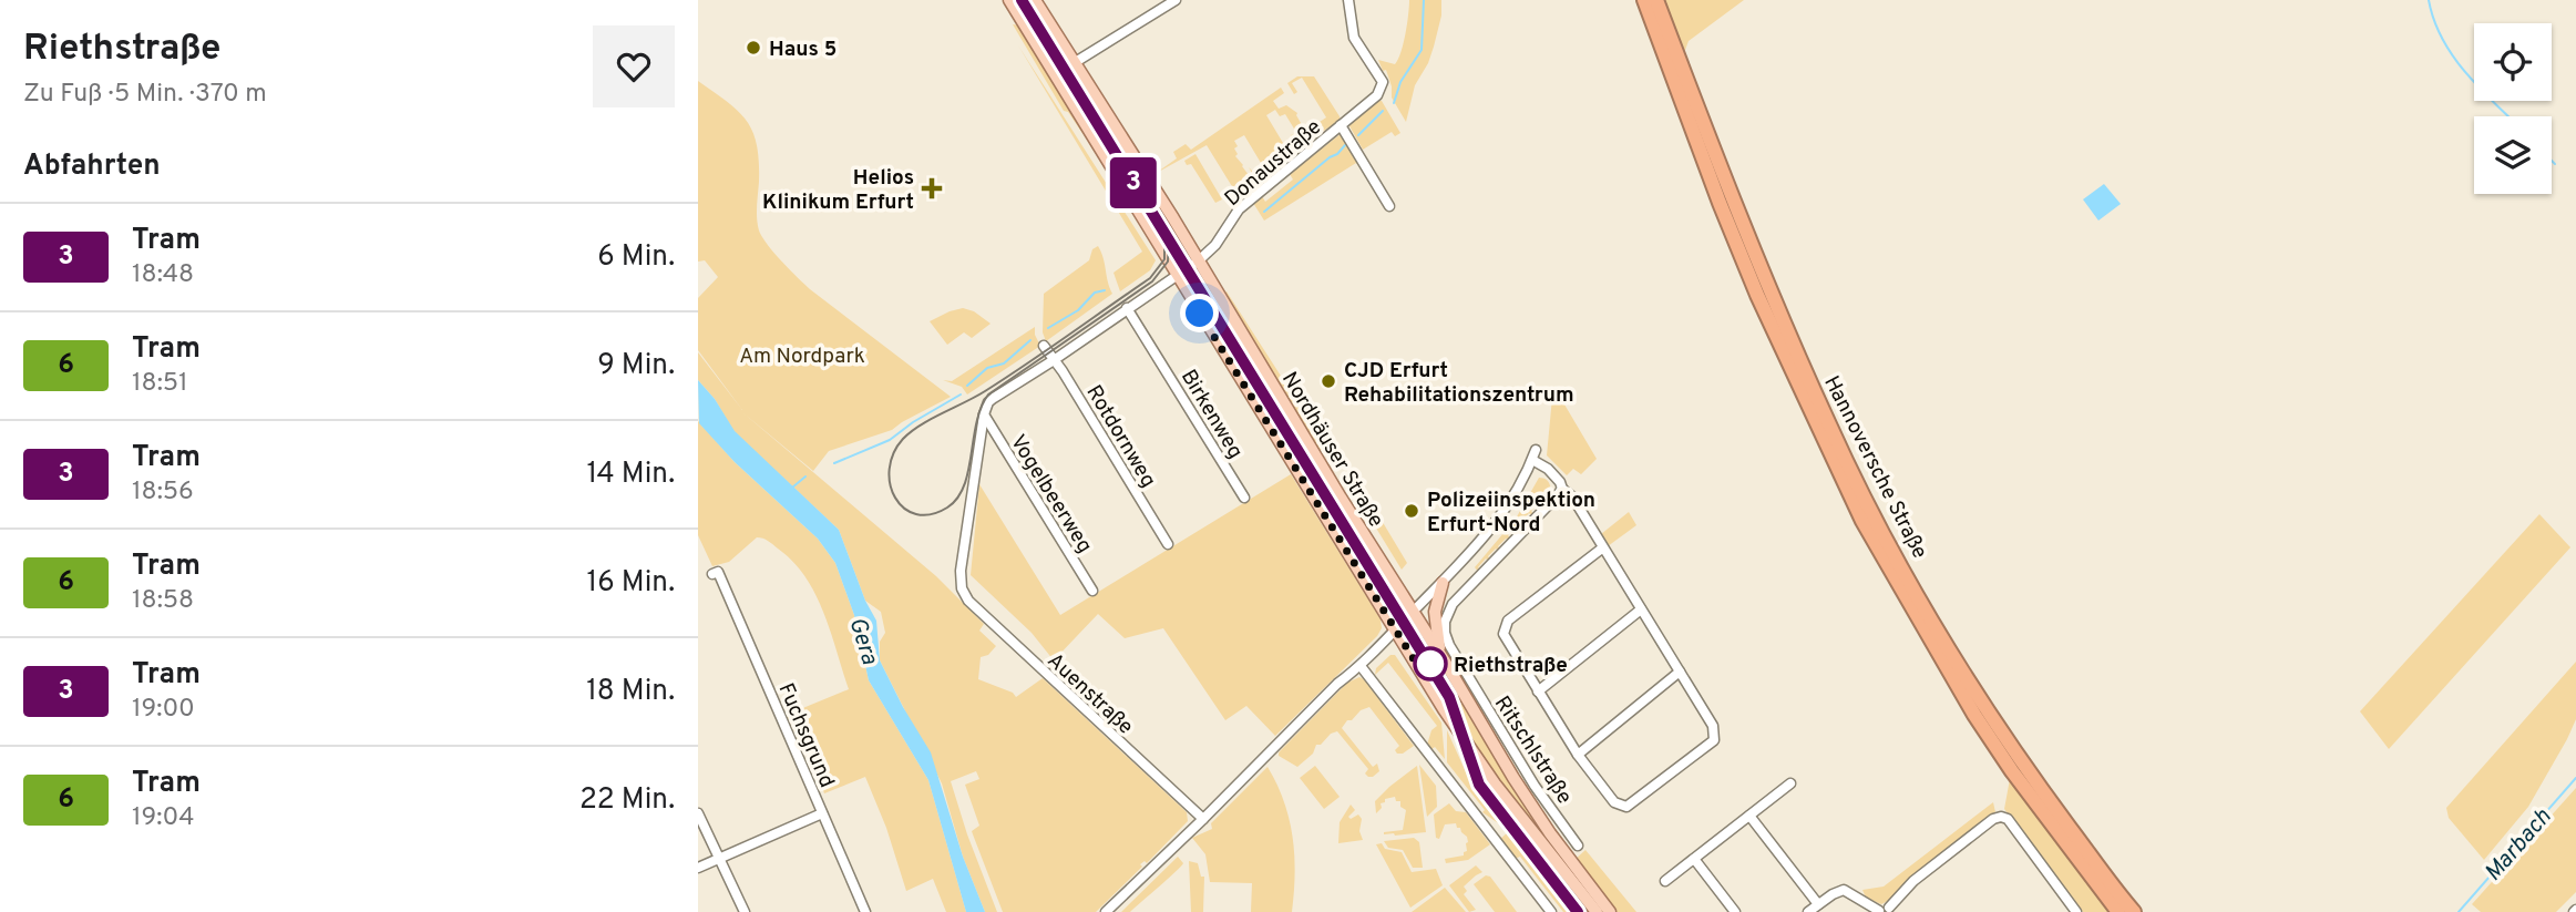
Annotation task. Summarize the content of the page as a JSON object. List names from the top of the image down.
{
  "streets": {
    "highway": ["Hannoversche Straße"],
    "main road": ["Nordhäuser Straße"],
    "street": [
      "Donaustraße",
      "Birkenweg",
      "Rotdornweg",
      "Vogelbeerweg",
      "Auenstraße",
      "Fuchsgrund",
      "Ritschlstraße"
    ]
  },
  "crossings": [
    ["Donaustraße", "Birkenweg"],
    ["Donaustraße", "Rotdornweg"],
    ["Donaustraße", "Nordhäuser Straße"],
    ["Donaustraße", "Vogelbeerweg"],
    ["Donaustraße", "Auenstraße"],
    ["Vogelbeerweg", "Auenstraße"]
  ],
  "water": ["Gera", "Marbach"],
  "parks": ["Am Nordpark"],
  "places": {
    "other": [
      "Haus 5",
      "CJD Erfurt Rehabilitationszentrum",
      "Polizeiinspektion Erfurt-Nord",
      "Riethstraße"
    ],
    "health": ["Helios Klinikum Erfurt"]
  },
  "lines": ["tram line 3"],
  "page": {
    "heading": [
      ["Riethstraße", "Zu Fuß · 5 Min. · 370 m"],
      "Abfahrten"
    ],
    "on_map": "3",
    "list": [
      {
        "mark": "3",
        "name": "Tram",
        "note": "18:48",
        "value": "6 Min."
      },
      {
        "mark": "6",
        "name": "Tram",
        "note": "18:51",
        "value": "9 Min."
      },
      {
        "mark": "3",
        "name": "Tram",
        "note": "18:56",
        "value": "14 Min."
      },
      {
        "mark": "6",
        "name": "Tram",
        "note": "18:58",
        "value": "16 Min."
      },
      {
        "mark": "3",
        "name": "Tram",
        "note": "19:00",
        "value": "18 Min."
      },
      {
        "mark": "6",
        "name": "Tram",
        "note": "19:04",
        "value": "22 Min."
      }
    ]
  }
}
